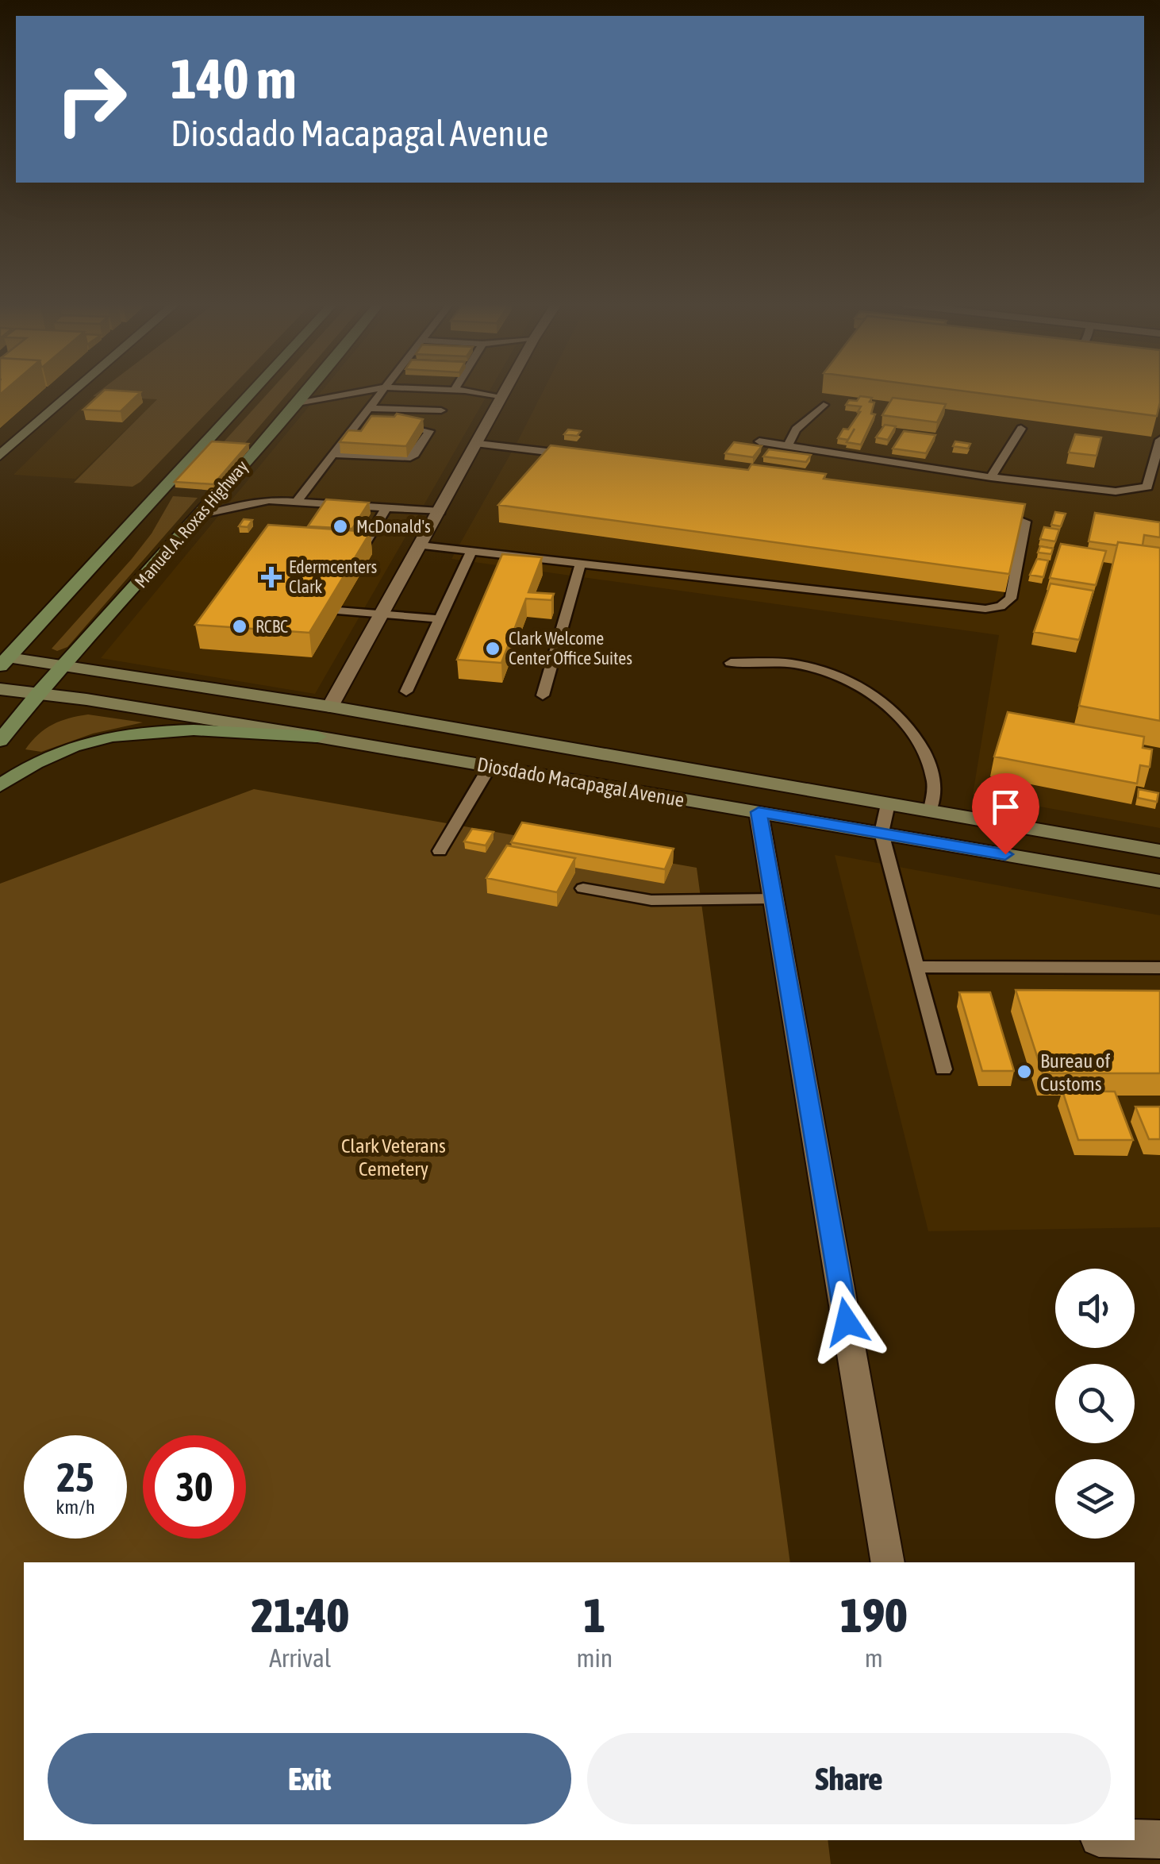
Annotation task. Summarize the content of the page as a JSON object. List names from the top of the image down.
{
  "streets": {
    "main road": ["Manuel A. Roxas Highway", "Diosdado Macapagal Avenue"]
  },
  "crossings": [
    ["Manuel A. Roxas Highway", "Diosdado Macapagal Avenue"]
  ],
  "parks": ["Clark Veterans Cemetery"],
  "places": {
    "other": [
      "McDonald's",
      "RCBC",
      "Clark Welcome Center Office Suites",
      "Bureau of Customs"
    ],
    "health": ["Edermcenters Clark"]
  },
  "page": {
    "turn": ["140 m", "Diosdado Macapagal Avenue"],
    "speed": "25 km/h",
    "limit": "30",
    "eta": [
      "21:40",
      "Arrival",
      "1",
      "min",
      "190",
      "m"
    ],
    "buttons": ["Exit", "Share"]
  }
}
